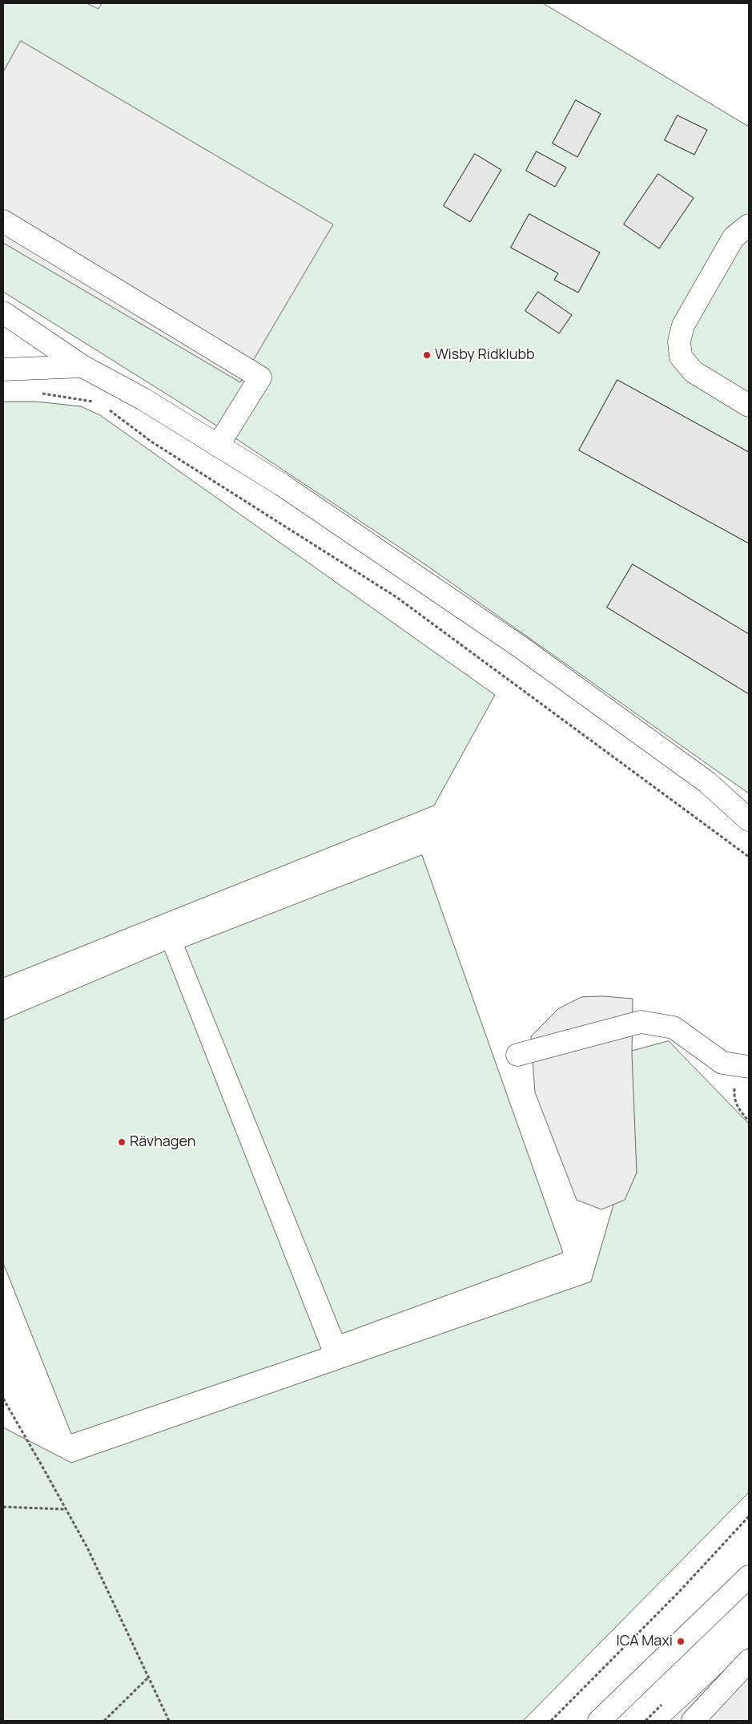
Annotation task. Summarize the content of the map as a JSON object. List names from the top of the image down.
{
  "places": ["Wisby Ridklubb", "Rävhagen", "ICA Maxi"]
}
